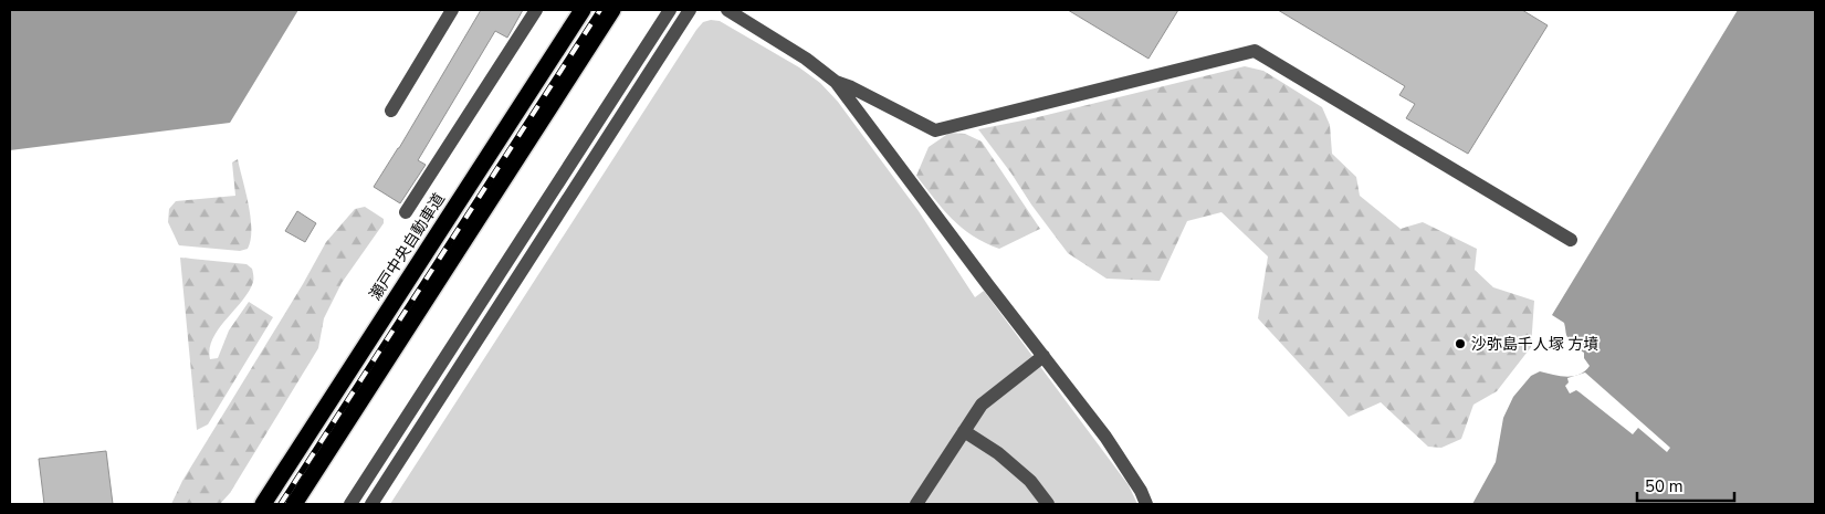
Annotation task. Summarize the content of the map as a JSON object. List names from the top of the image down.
{
  "streets": {
    "highway": ["瀬戸中央自動車道"]
  },
  "places": ["沙弥島千人塚 方墳"],
  "scale_bar": "50 m"
}
